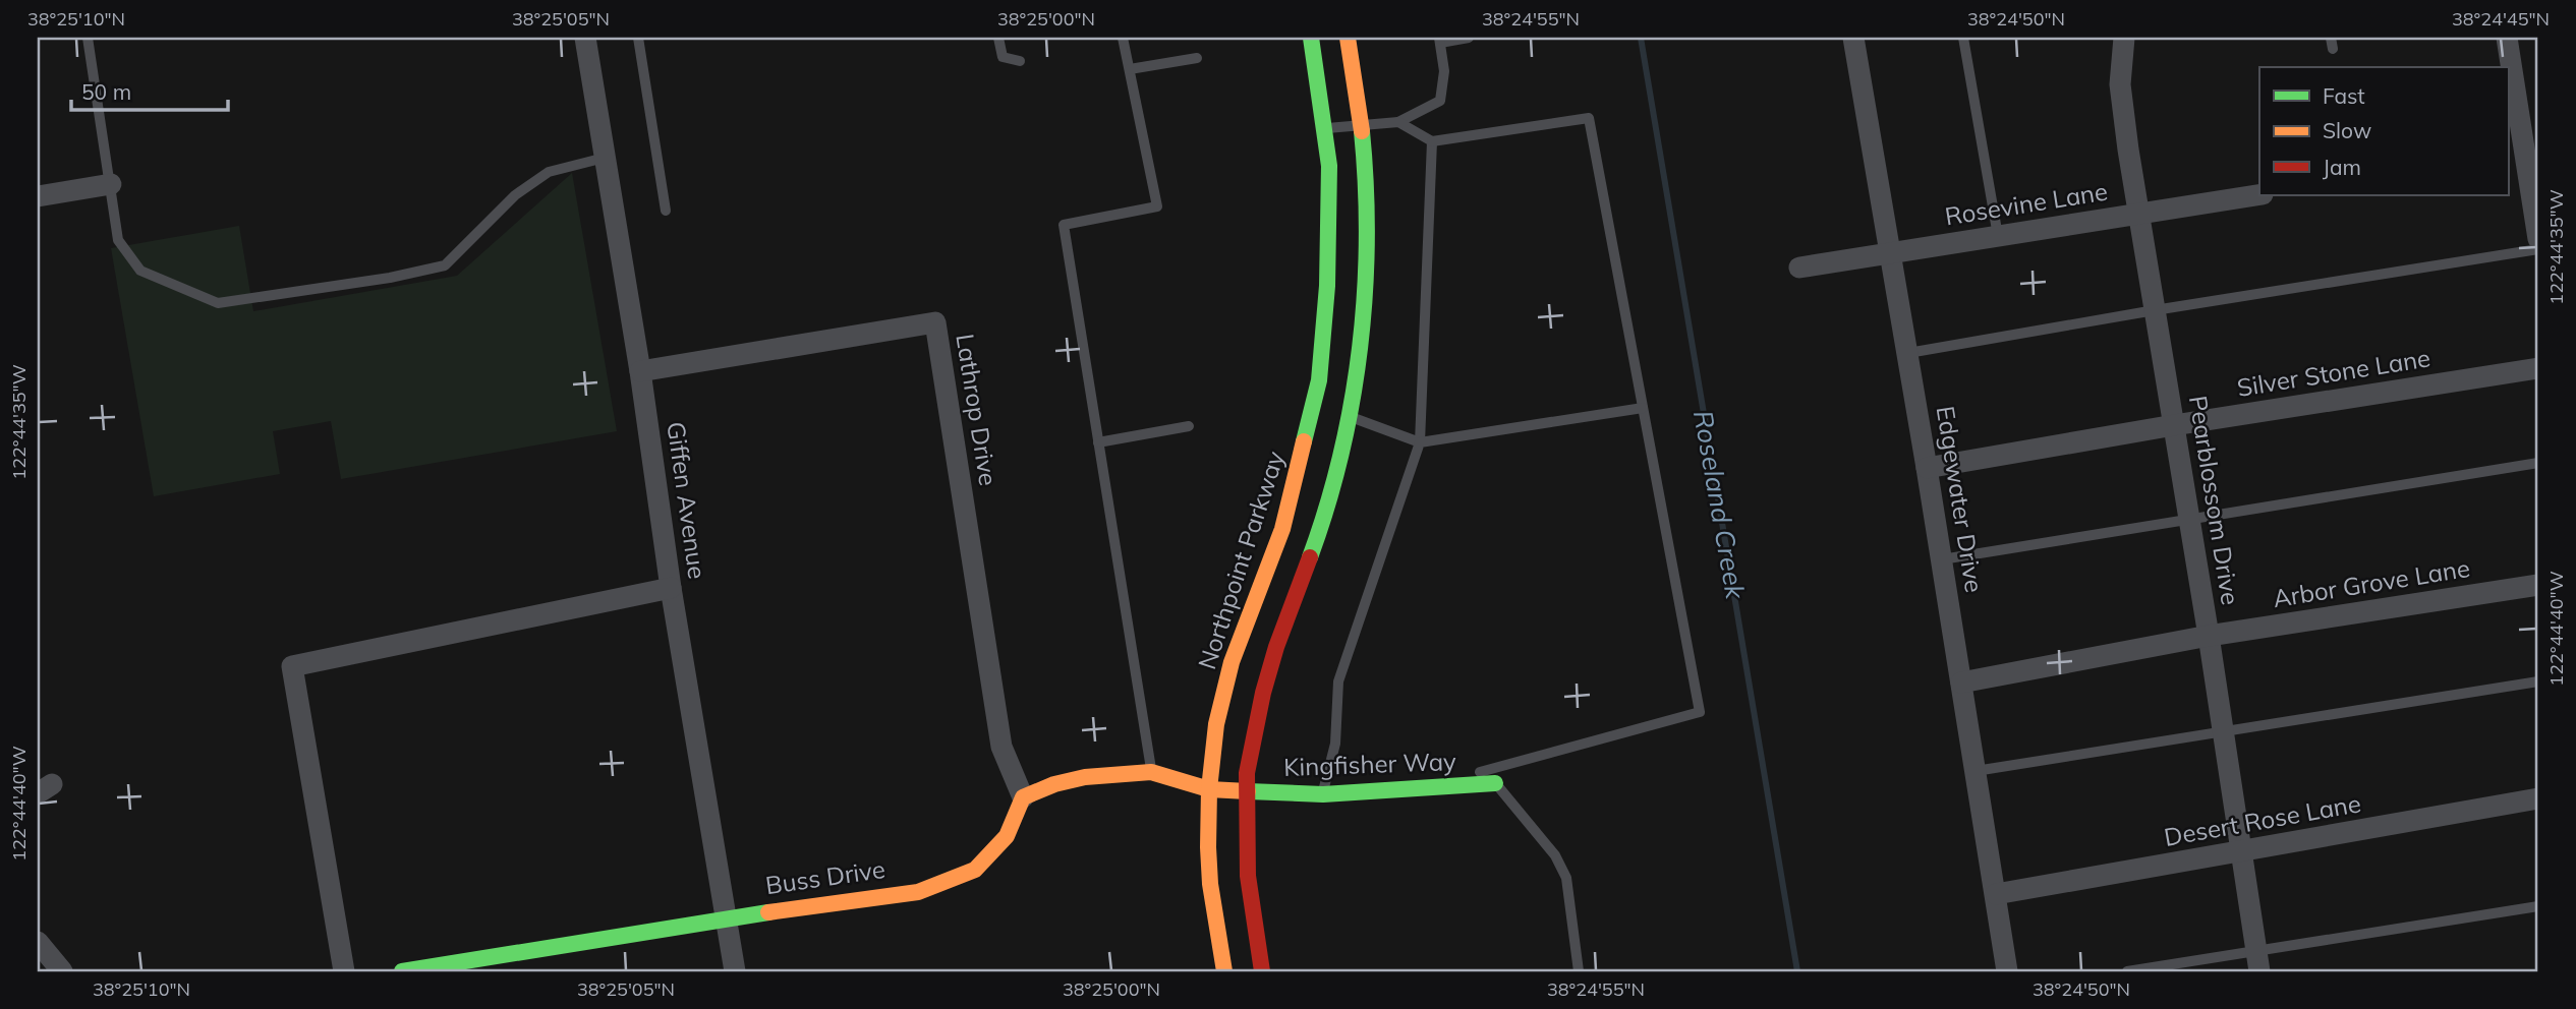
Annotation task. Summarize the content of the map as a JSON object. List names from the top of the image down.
{
  "streets": {
    "street": [
      "Rosevine Lane",
      "Silver Stone Lane",
      "Lathrop Drive",
      "Edgewater Drive",
      "Giffen Avenue",
      "Pearblossom Drive",
      "Northpoint Parkway",
      "Arbor Grove Lane",
      "Kingfisher Way",
      "Desert Rose Lane",
      "Buss Drive"
    ]
  },
  "crossings": [
    ["Rosevine Lane", "Edgewater Drive"],
    ["Rosevine Lane", "Pearblossom Drive"],
    ["Silver Stone Lane", "Edgewater Drive"],
    ["Silver Stone Lane", "Pearblossom Drive"],
    ["Lathrop Drive", "Giffen Avenue"],
    ["Lathrop Drive", "Buss Drive"],
    ["Edgewater Drive", "Arbor Grove Lane"],
    ["Edgewater Drive", "Desert Rose Lane"],
    ["Giffen Avenue", "Buss Drive"],
    ["Pearblossom Drive", "Arbor Grove Lane"],
    ["Pearblossom Drive", "Desert Rose Lane"],
    ["Northpoint Parkway", "Kingfisher Way"]
  ],
  "water": ["Roseland Creek"],
  "legend": ["Fast", "Slow", "Jam"],
  "scale_bar": "50 m",
  "coordinates": [
    "38°25'10\"N",
    "38°25'05\"N",
    "38°25'00\"N",
    "38°24'55\"N",
    "38°24'50\"N",
    "38°24'45\"N",
    "122°44'35\"W",
    "122°44'40\"W"
  ]
}
